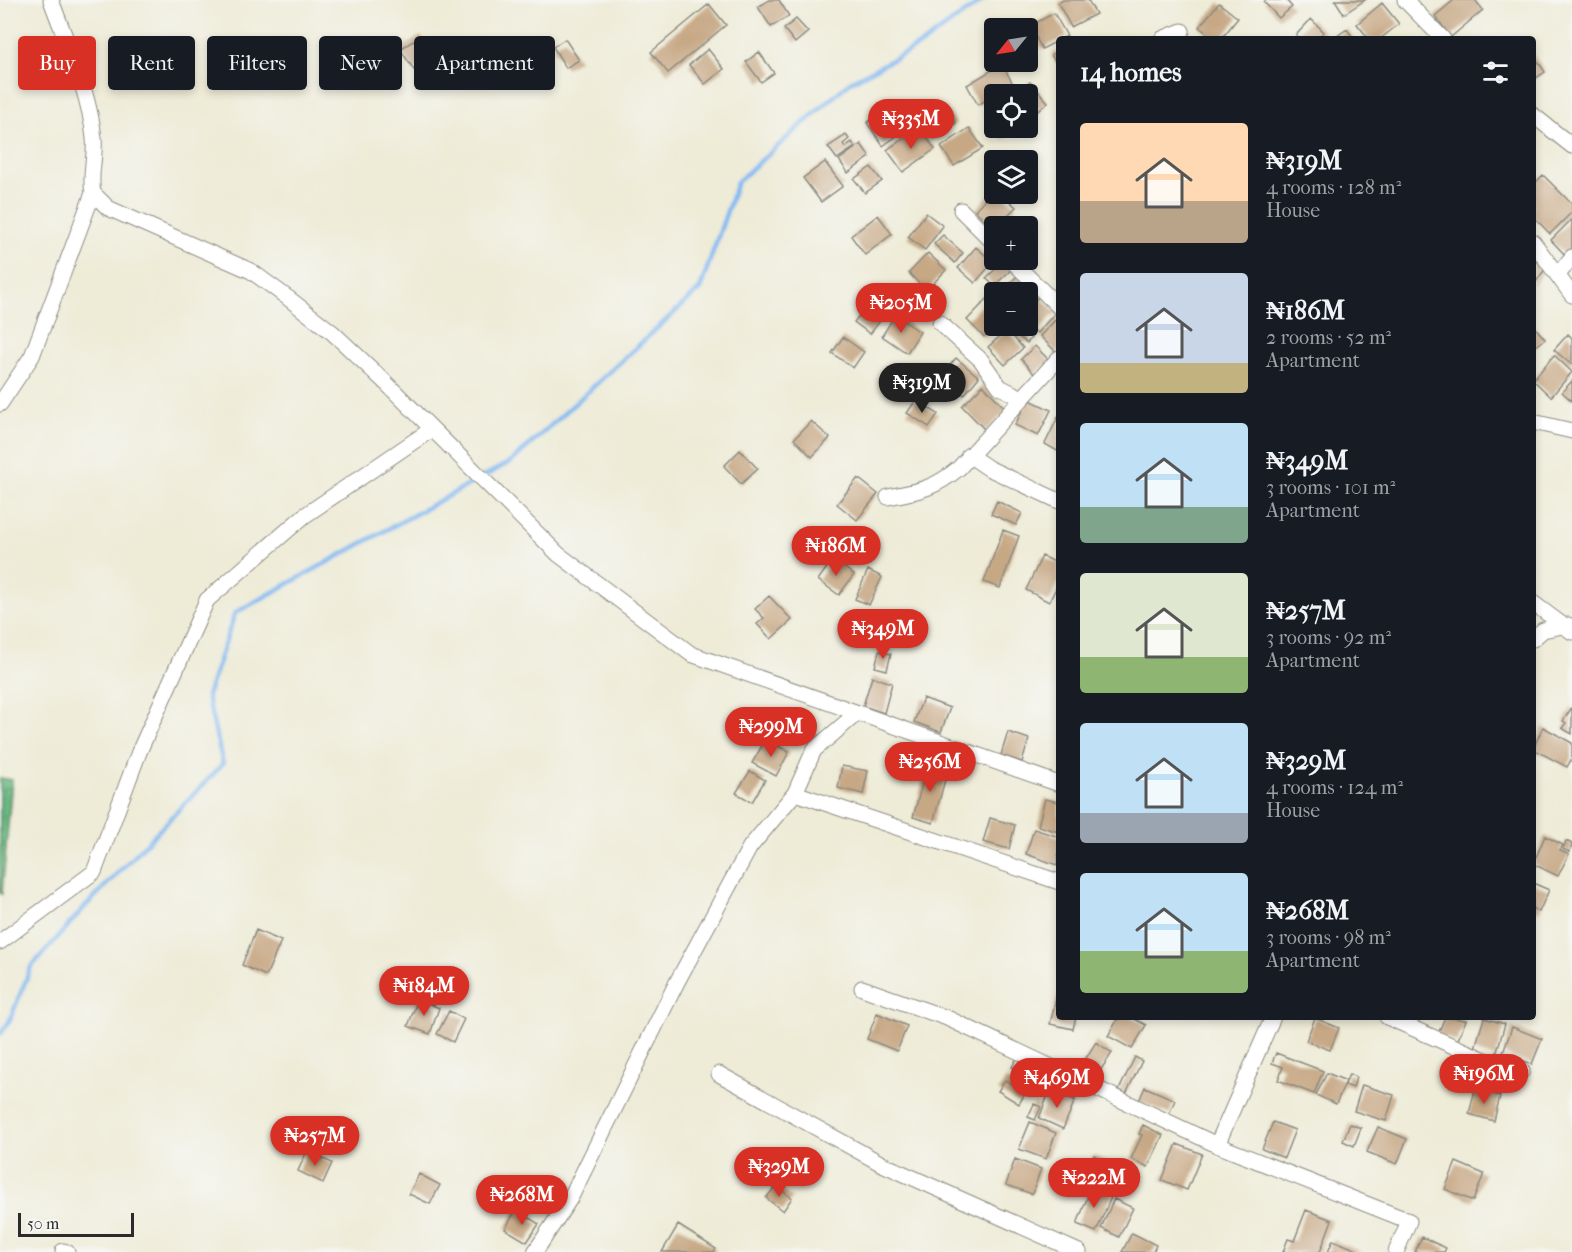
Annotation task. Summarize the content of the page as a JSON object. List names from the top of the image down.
{
  "scale_bar": "50 m",
  "north": "bottom left",
  "page": {
    "map_buttons": ["+", "−"],
    "chip": [
      "Buy",
      "Rent",
      "Filters",
      "New",
      "Apartment"
    ],
    "heading": "14 homes",
    "price": [
      "₦335M",
      "₦205M",
      "₦319M",
      "₦186M",
      "₦349M",
      "₦299M",
      "₦256M",
      "₦184M",
      "₦196M",
      "₦469M",
      "₦257M",
      "₦329M",
      "₦222M",
      "₦268M"
    ],
    "list": [
      {
        "name": "₦319M",
        "note": "4 rooms · 128 m² · House"
      },
      {
        "name": "₦186M",
        "note": "2 rooms · 52 m² · Apartment"
      },
      {
        "name": "₦349M",
        "note": "3 rooms · 101 m² · Apartment"
      },
      {
        "name": "₦257M",
        "note": "3 rooms · 92 m² · Apartment"
      },
      {
        "name": "₦329M",
        "note": "4 rooms · 124 m² · House"
      },
      {
        "name": "₦268M",
        "note": "3 rooms · 98 m² · Apartment"
      }
    ],
    "scale": "50 m"
  }
}
